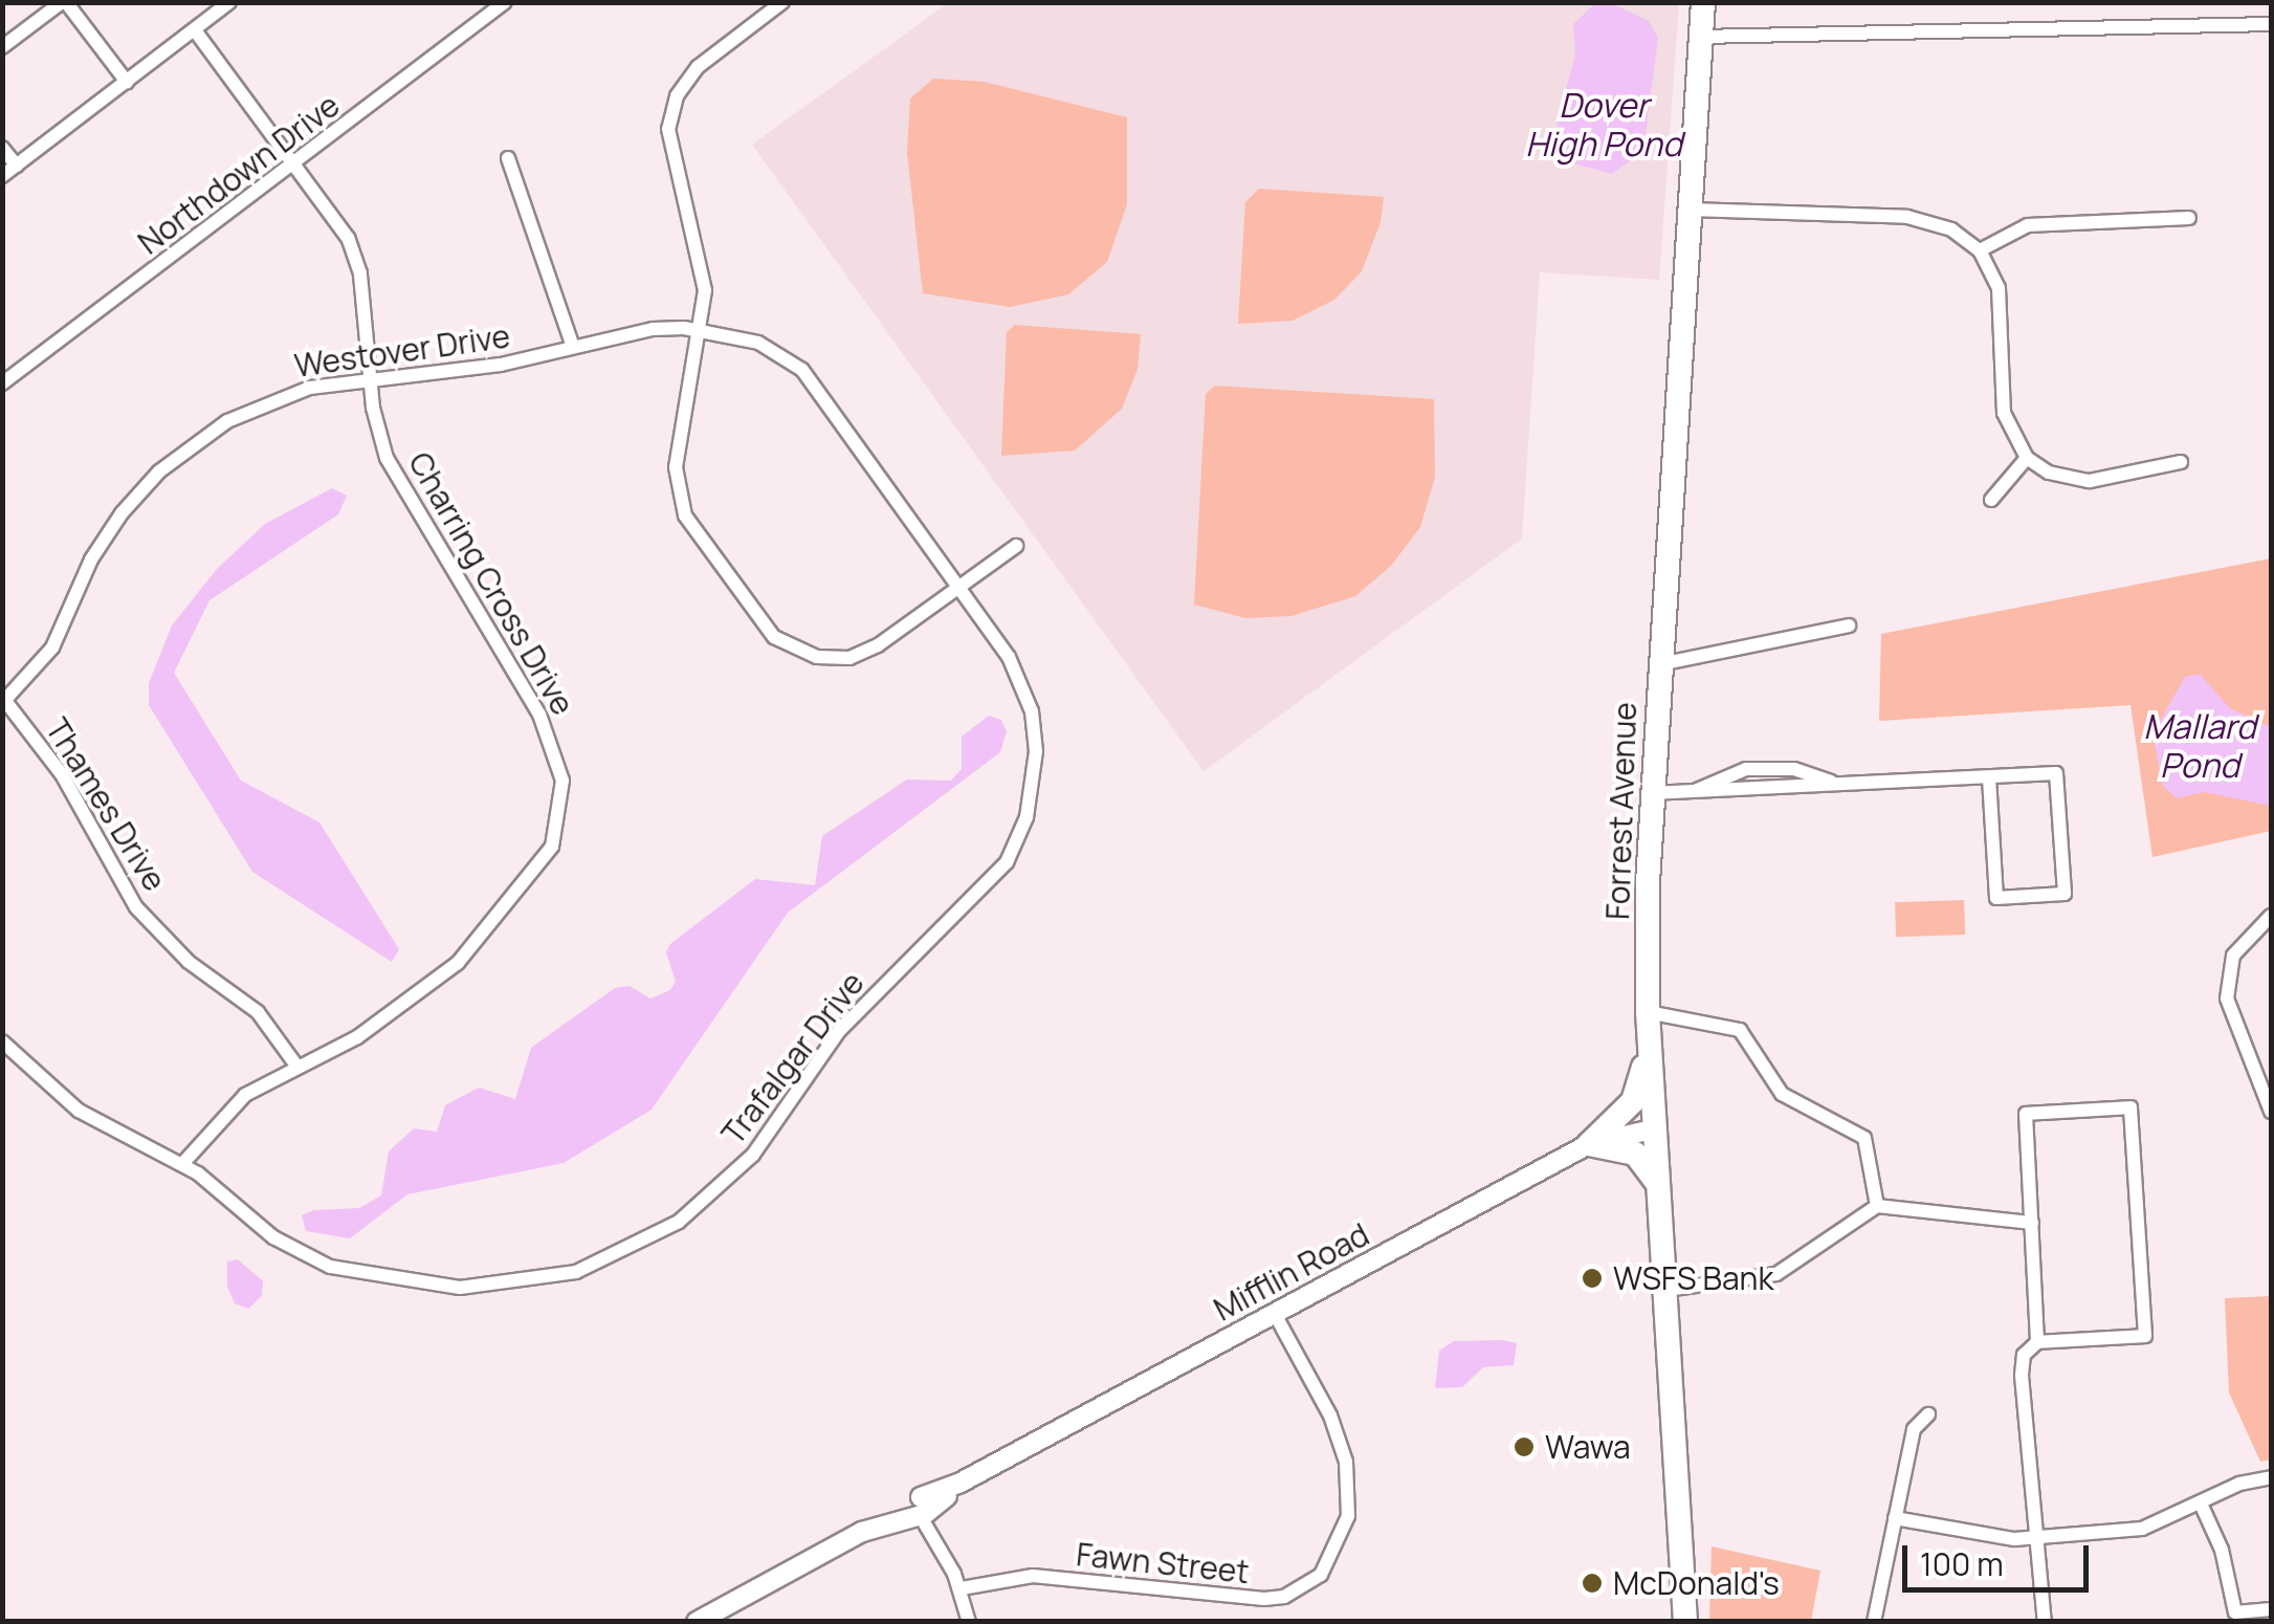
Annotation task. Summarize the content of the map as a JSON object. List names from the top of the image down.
{
  "streets": {
    "highway": ["Forrest Avenue"],
    "main road": ["Mifflin Road"],
    "street": [
      "Northdown Drive",
      "Westover Drive",
      "Charring Cross Drive",
      "Thames Drive",
      "Trafalgar Drive",
      "Fawn Street"
    ]
  },
  "crossings": [
    ["Northdown Drive", "Charring Cross Drive"],
    ["Westover Drive", "Charring Cross Drive"],
    ["Westover Drive", "Thames Drive"],
    ["Westover Drive", "Trafalgar Drive"],
    ["Charring Cross Drive", "Thames Drive"],
    ["Charring Cross Drive", "Trafalgar Drive"],
    ["Forrest Avenue", "Mifflin Road"],
    ["Mifflin Road", "Fawn Street"]
  ],
  "water": ["Dover High Pond", "Mallard Pond"],
  "places": ["WSFS Bank", "Wawa", "McDonald's"],
  "scale_bar": "100 m"
}
